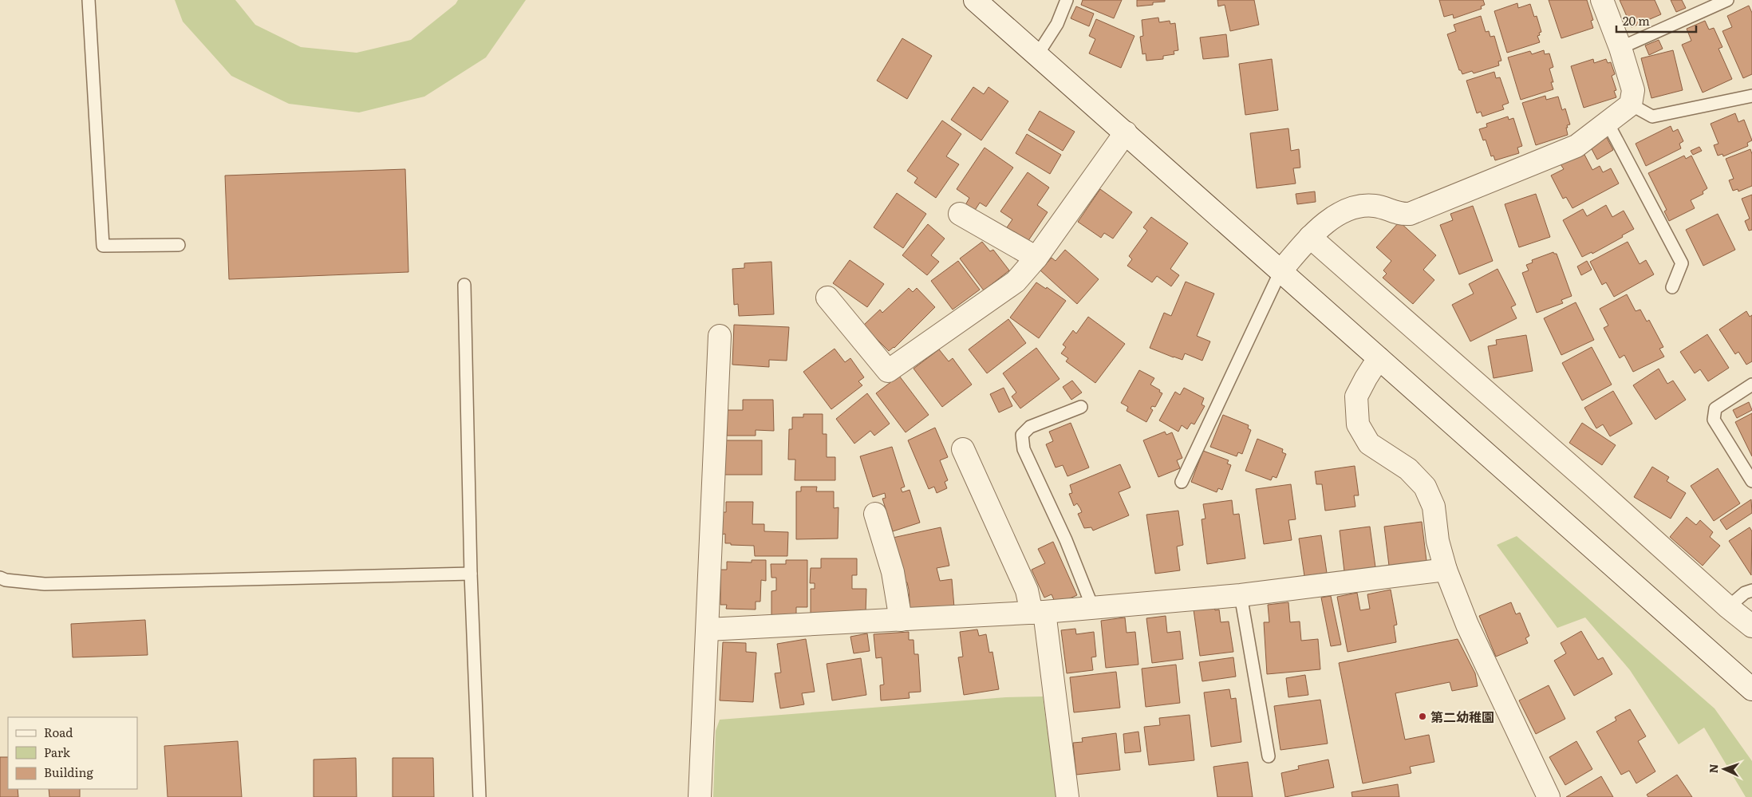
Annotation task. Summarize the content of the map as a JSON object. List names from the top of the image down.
{
  "places": ["第二幼稚園"],
  "legend": ["Road", "Park", "Building"],
  "scale_bar": "20 m",
  "north": "left"
}
